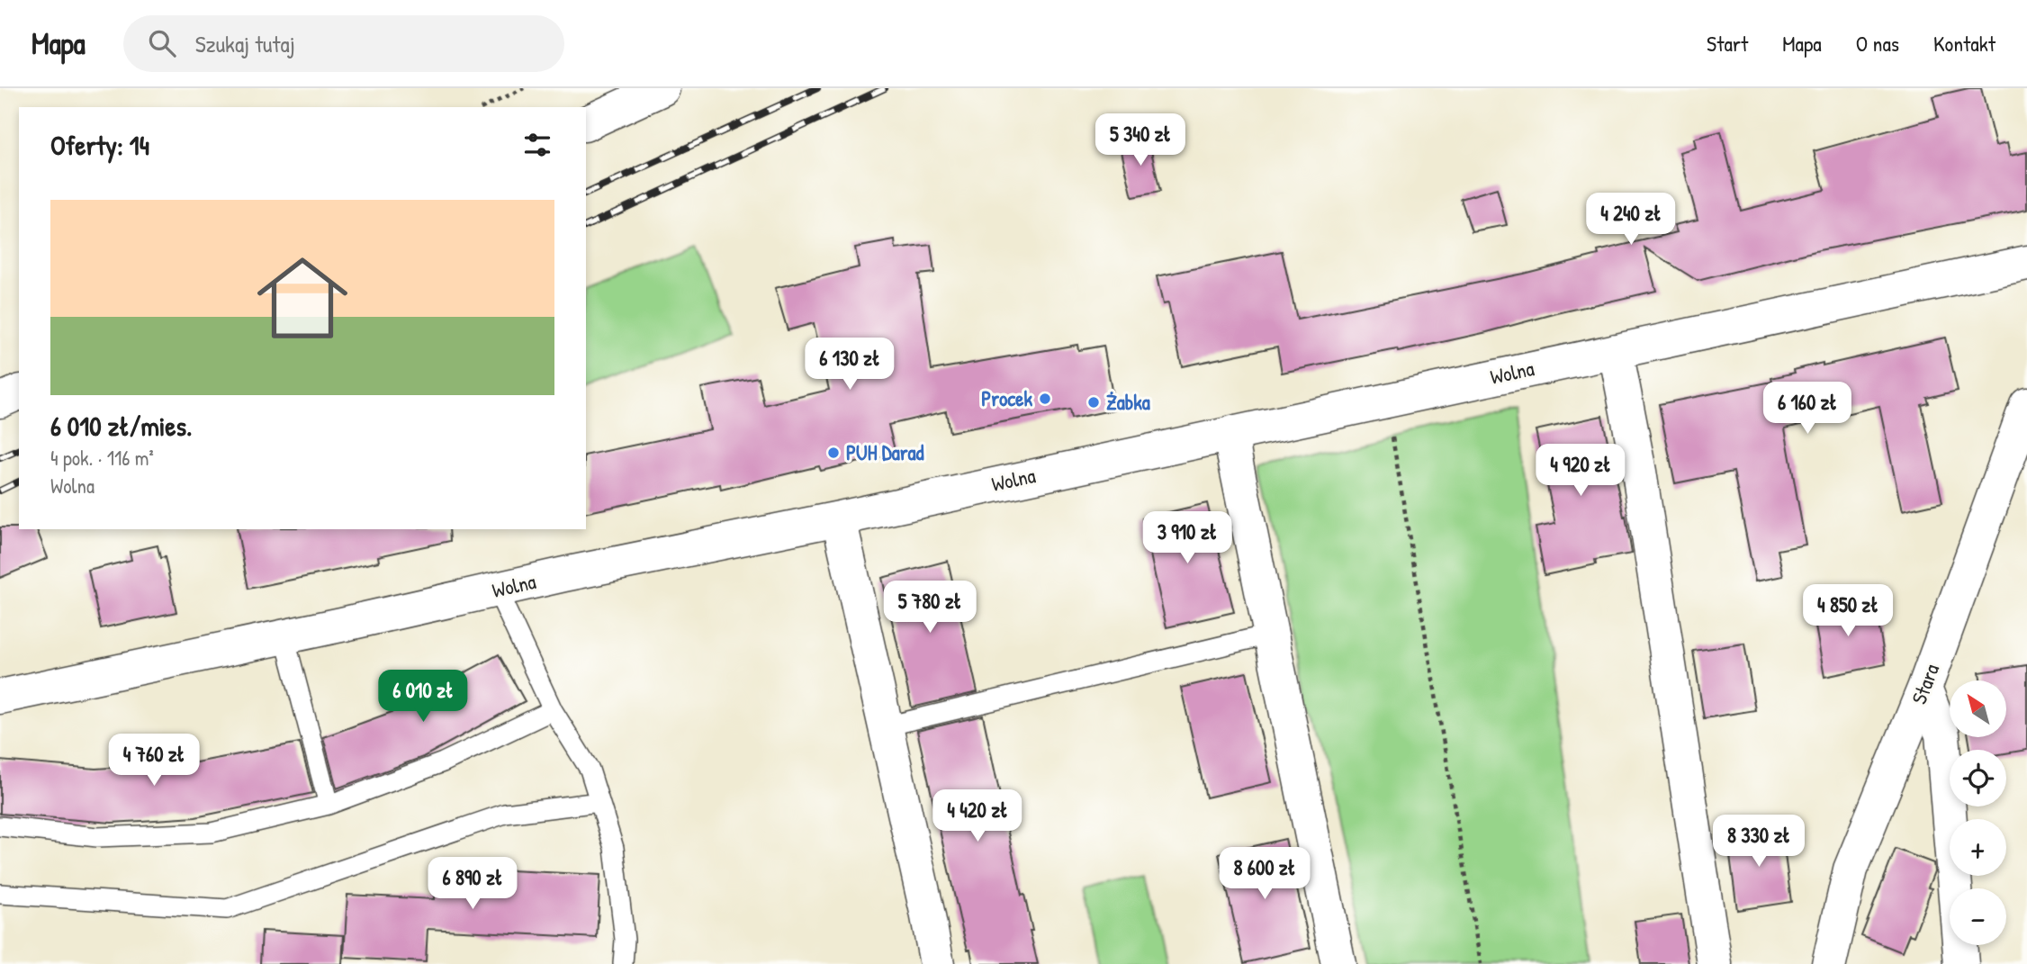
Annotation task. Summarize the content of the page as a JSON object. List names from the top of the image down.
{
  "streets": {
    "street": ["Wolna", "Stara"]
  },
  "places": ["Procek", "Żabka", "PUH Darad"],
  "north": "top left",
  "page": {
    "header": "Mapa",
    "search": "Szukaj tutaj",
    "nav": [
      "Start",
      "Mapa",
      "O nas",
      "Kontakt"
    ],
    "heading": "Oferty: 14",
    "price": [
      "5 340 zł",
      "4 240 zł",
      "6 130 zł",
      "6 160 zł",
      "4 920 zł",
      "3 910 zł",
      "5 780 zł",
      "4 850 zł",
      "6 010 zł",
      "4 760 zł",
      "4 420 zł",
      "8 330 zł",
      "8 600 zł",
      "6 890 zł"
    ],
    "list": [
      {
        "name": "6 010 zł/mies.",
        "note": "4 pok. · 116 m² · Wolna"
      }
    ],
    "map_buttons": ["+", "−"]
  }
}
